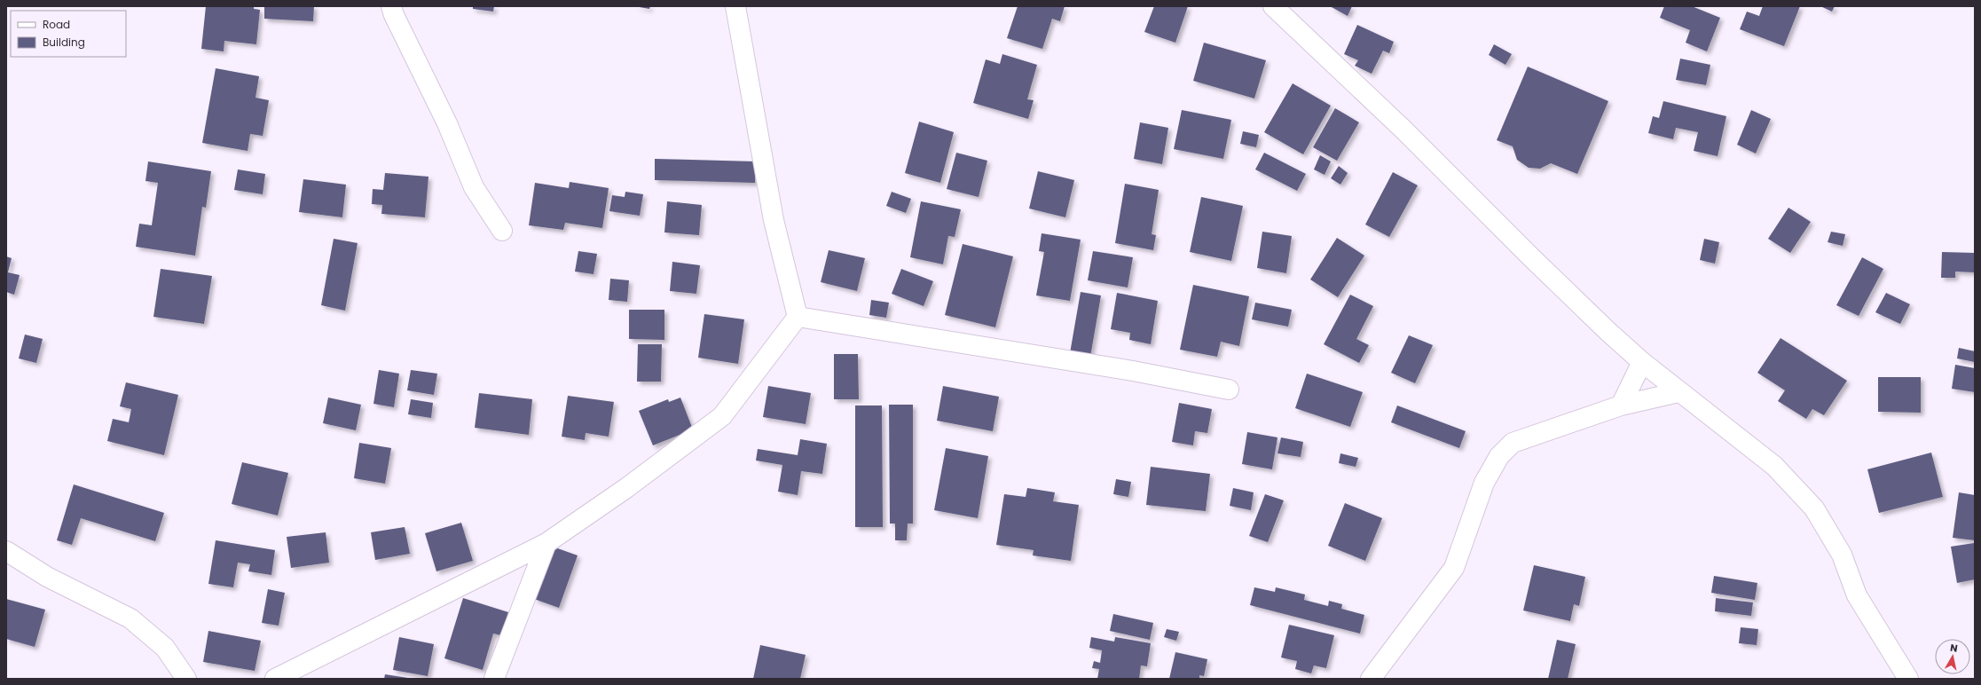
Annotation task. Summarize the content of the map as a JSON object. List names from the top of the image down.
{
  "legend": ["Road", "Building"],
  "north": "top"
}
